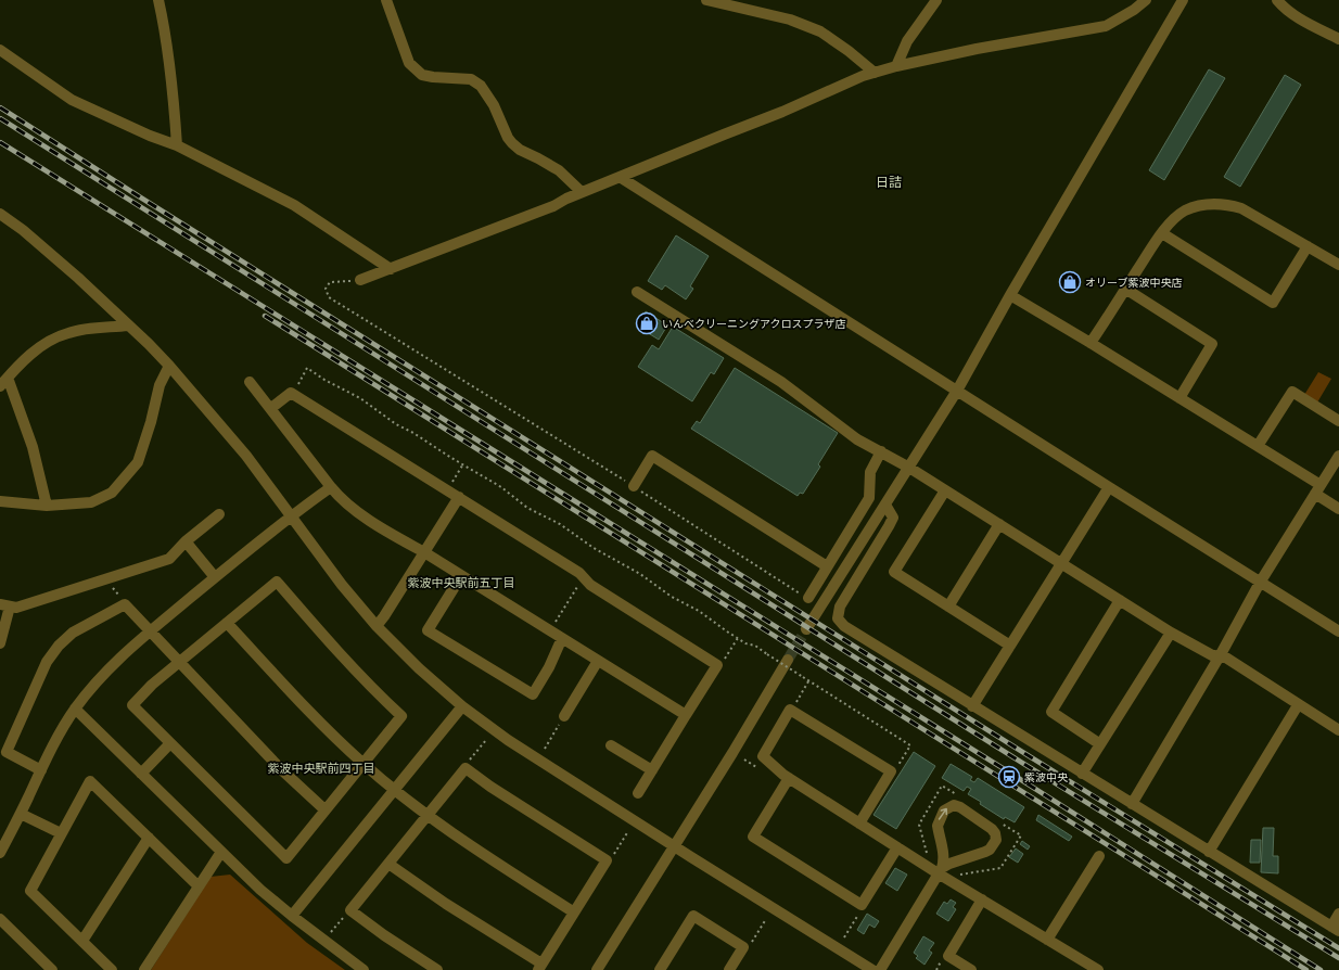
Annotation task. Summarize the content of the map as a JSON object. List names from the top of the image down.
{
  "districts": ["日詰", "紫波中央駅前五丁目", "紫波中央駅前四丁目"],
  "places": {
    "shop": ["オリーブ紫波中央店", "いんべクリーニングアクロスプラザ店"],
    "station": ["紫波中央"]
  }
}
